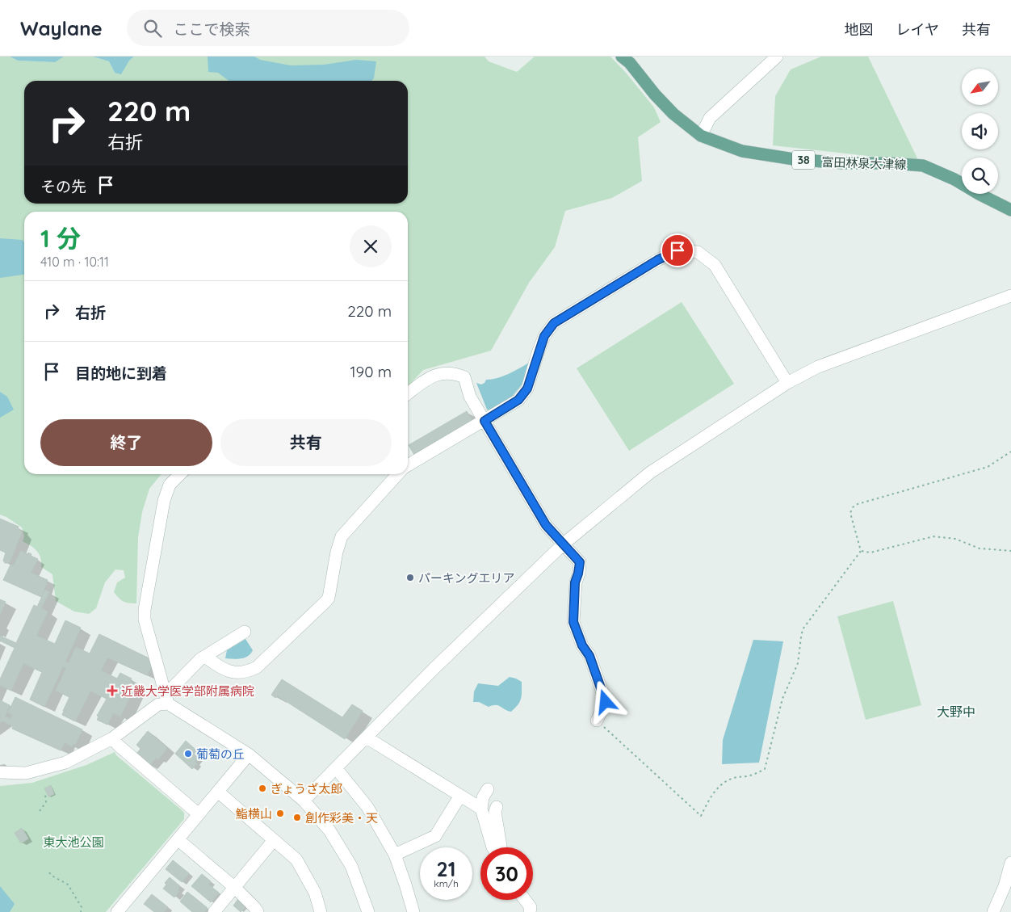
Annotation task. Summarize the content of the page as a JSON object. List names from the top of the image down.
{
  "streets": {
    "main road": ["38", "富田林泉大津線"]
  },
  "districts": ["大野中"],
  "parks": ["東大池公園"],
  "places": {
    "other": [
      "パーキングエリア",
      "葡萄の丘",
      "ぎょうざ太郎",
      "鮨横山",
      "創作彩美・天"
    ],
    "health": ["近畿大学医学部附属病院"]
  },
  "north": "bottom left",
  "page": {
    "header": "Waylane",
    "search": "ここで検索",
    "nav": ["地図", "レイヤ", "共有"],
    "turn": ["220 m", "右折"],
    "then": "その先",
    "heading": ["1 分", "410 m · 10:11"],
    "list": [
      {
        "name": "右折",
        "value": "220 m"
      },
      {
        "name": "目的地に到着",
        "value": "190 m"
      }
    ],
    "buttons": ["終了", "共有"],
    "speed": "21 km/h",
    "limit": "30"
  }
}
